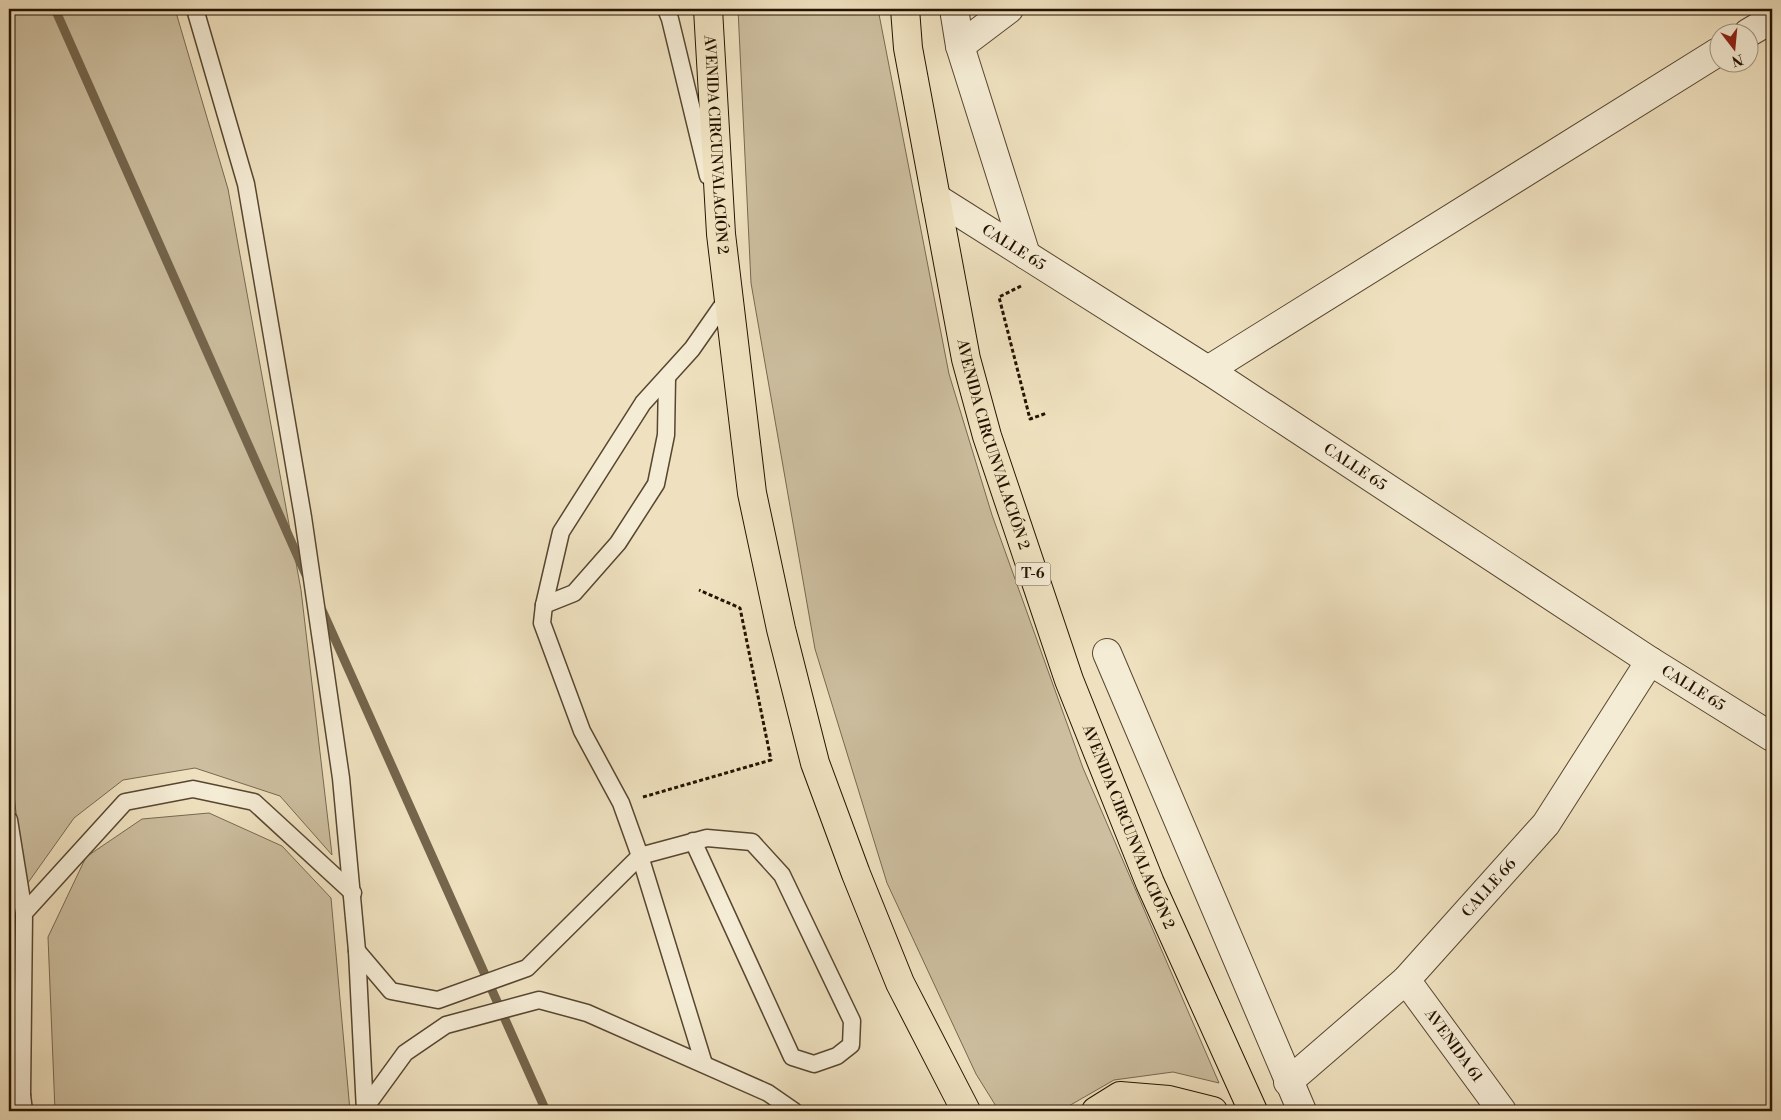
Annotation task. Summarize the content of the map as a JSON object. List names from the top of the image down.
{
  "streets": {
    "highway": ["AVENIDA CIRCUNVALACIÓN 2", "T-6"],
    "street": ["CALLE 65", "CALLE 66", "AVENIDA 61"]
  },
  "crossings": [
    ["AVENIDA CIRCUNVALACIÓN 2", "CALLE 65"],
    ["CALLE 65", "CALLE 66"],
    ["CALLE 66", "AVENIDA 61"]
  ],
  "north": "bottom"
}
